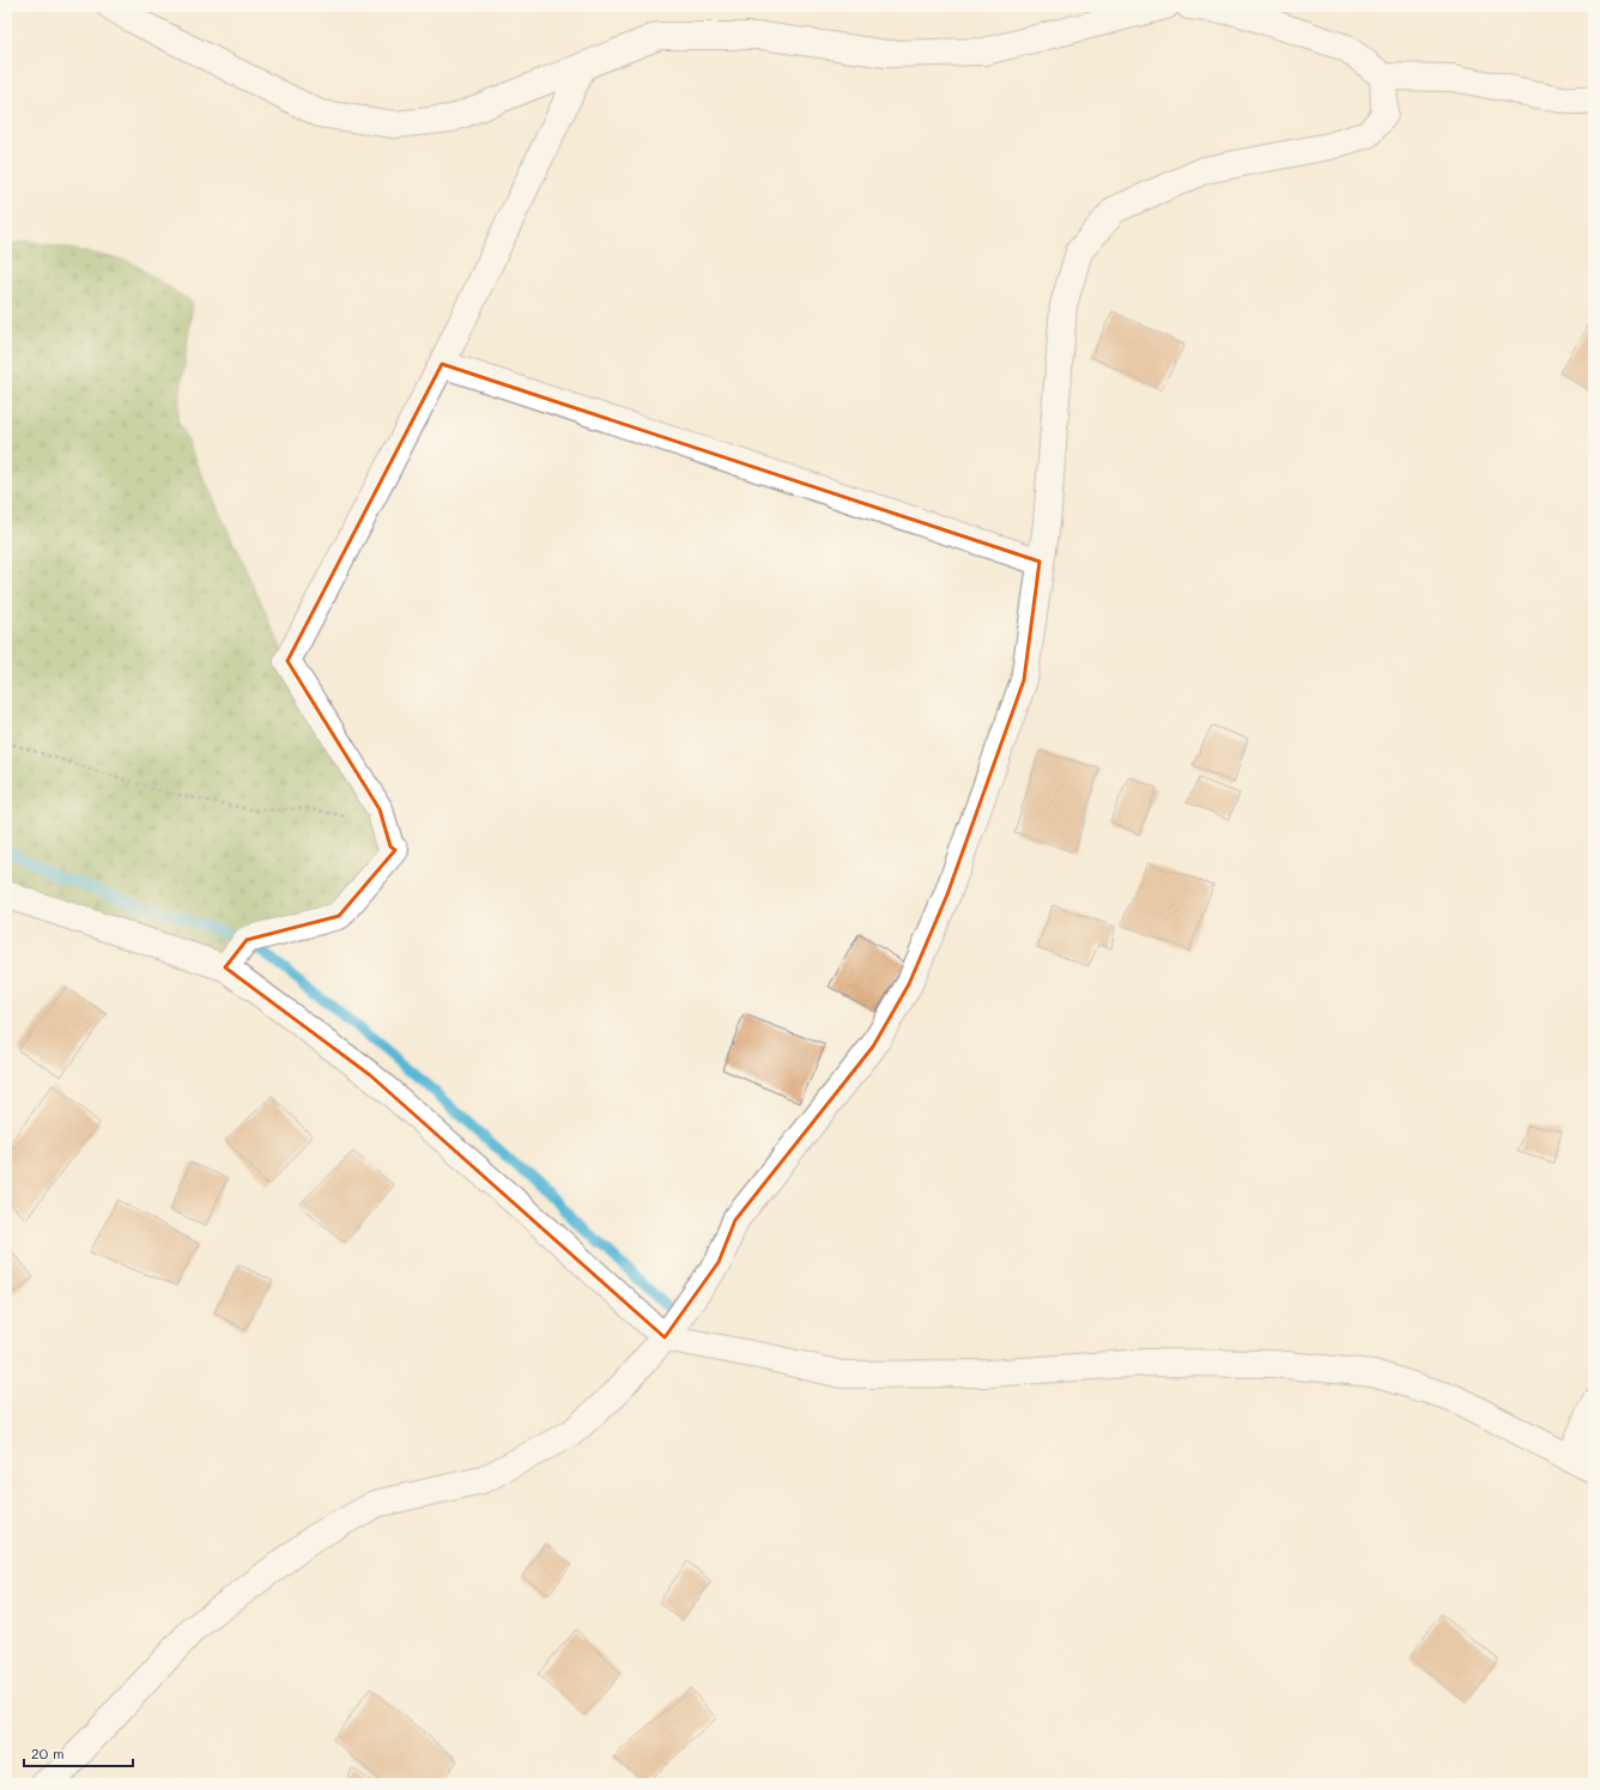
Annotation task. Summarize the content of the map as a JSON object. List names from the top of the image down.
{
  "scale_bar": "20 m"
}
